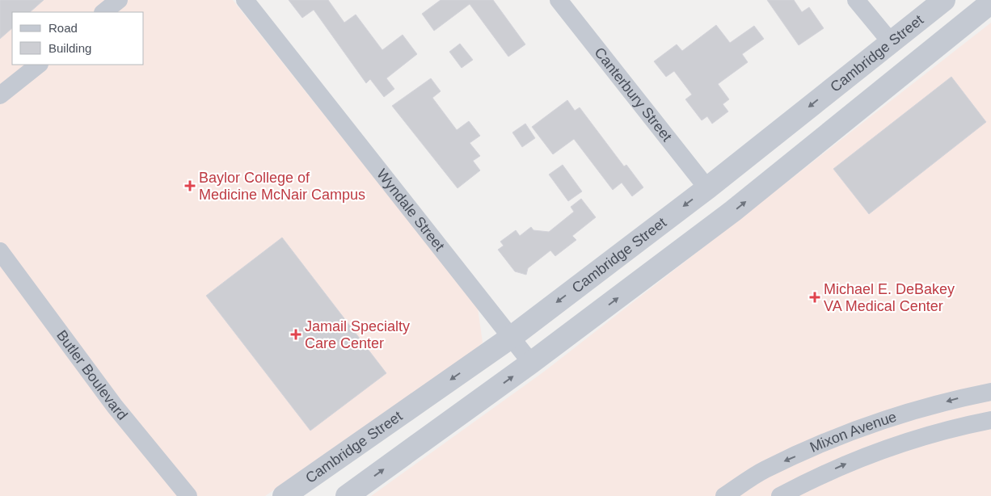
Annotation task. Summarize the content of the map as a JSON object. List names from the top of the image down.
{
  "streets": {
    "street": [
      "Cambridge Street",
      "Canterbury Street",
      "Wyndale Street",
      "Butler Boulevard",
      "Mixon Avenue"
    ]
  },
  "crossings": [
    ["Cambridge Street", "Canterbury Street"],
    ["Cambridge Street", "Wyndale Street"]
  ],
  "places": {
    "health": ["Baylor College of Medicine McNair Campus", "Michael E. DeBakey VA Medical Center", "Jamail Specialty Care Center"]
  },
  "legend": ["Road", "Building"]
}
